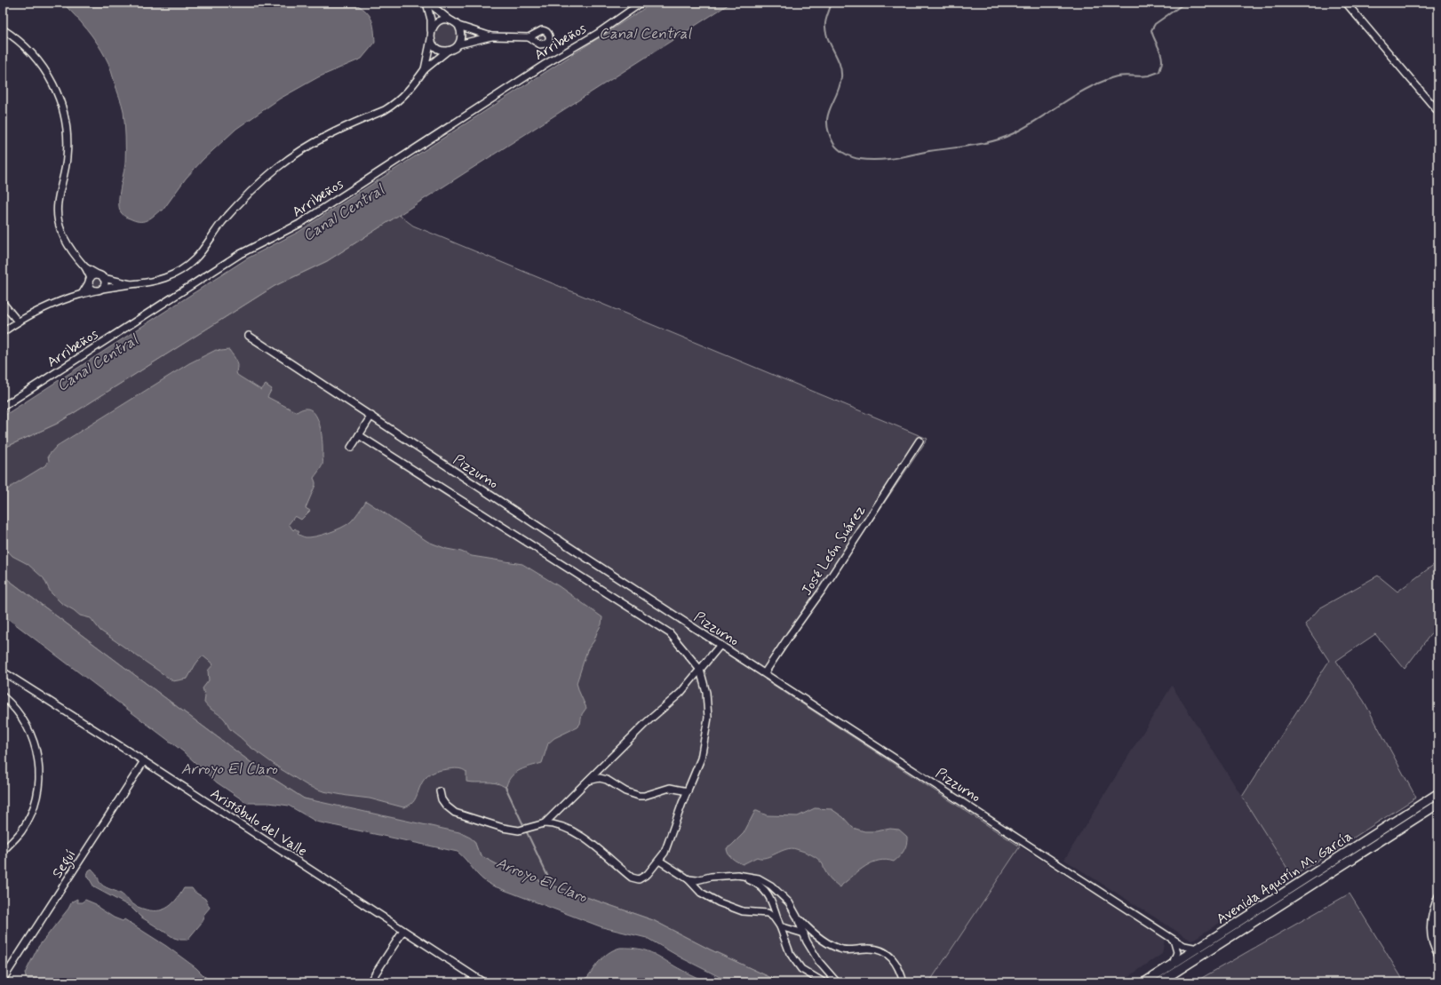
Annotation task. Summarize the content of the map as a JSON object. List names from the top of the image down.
{
  "streets": {
    "main road": ["Avenida Agustín M. García"],
    "street": [
      "Arribeños",
      "Pizzurno",
      "José León Suárez",
      "Aristóbulo del Valle",
      "Seguí"
    ]
  },
  "crossings": [
    ["Pizzurno", "José León Suárez"],
    ["Pizzurno", "Avenida Agustín M. García"],
    ["Aristóbulo del Valle", "Seguí"]
  ],
  "water": ["Canal Central", "Arroyo El Claro"]
}
